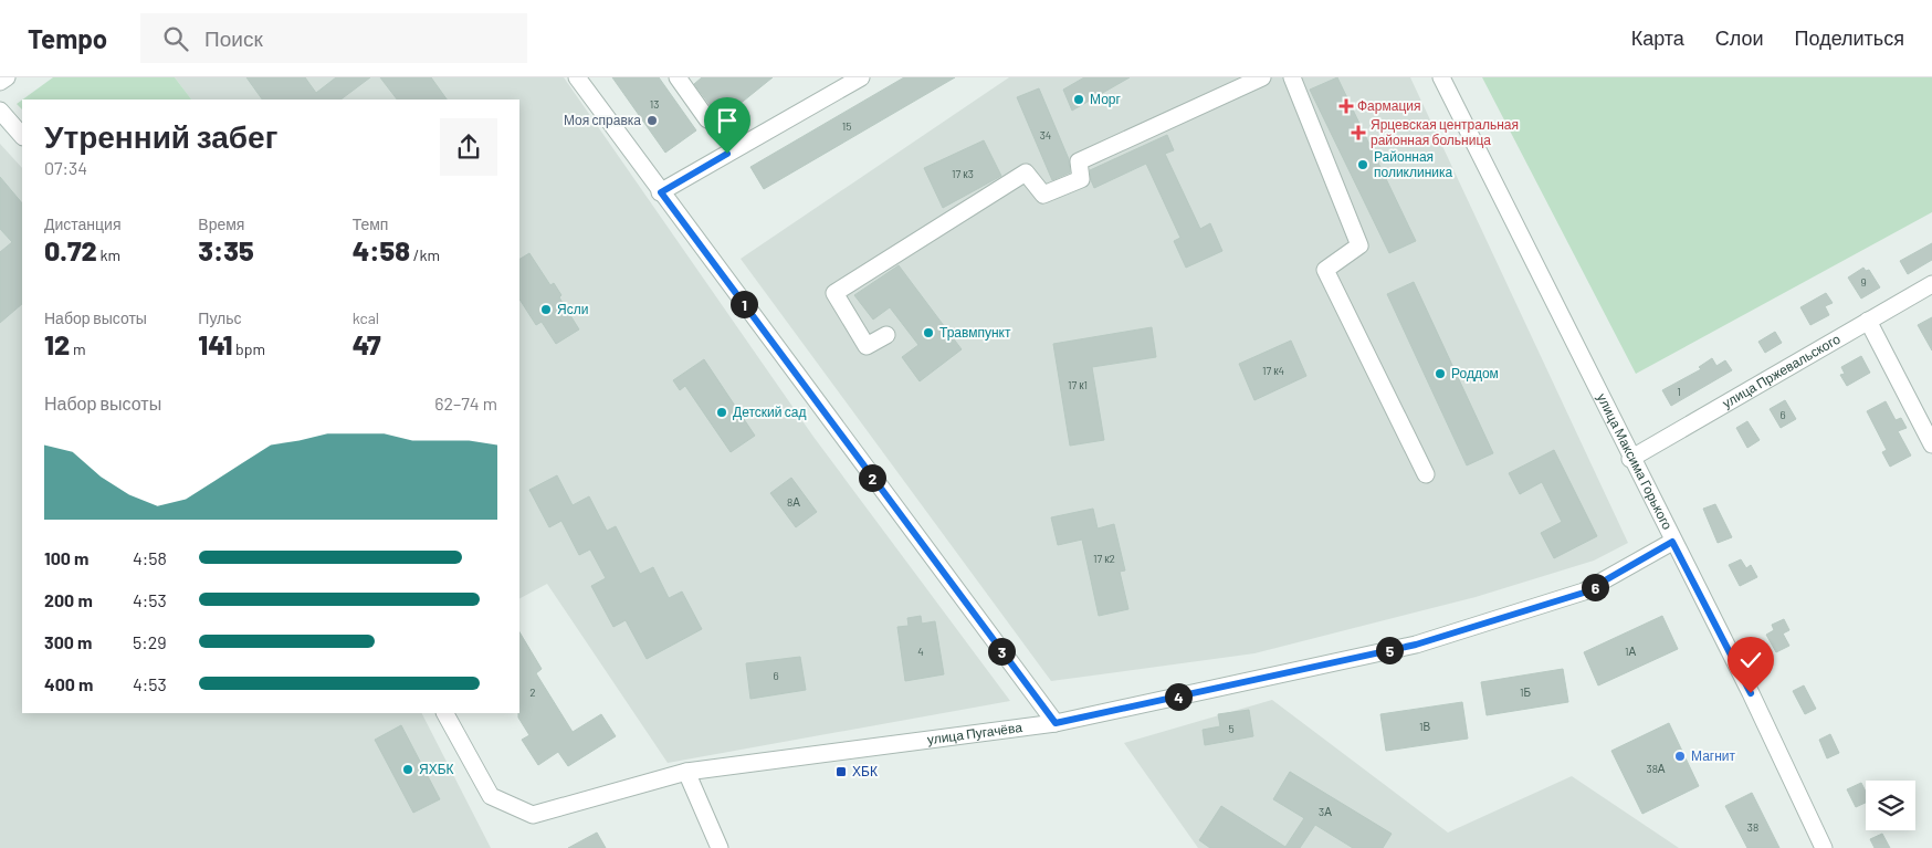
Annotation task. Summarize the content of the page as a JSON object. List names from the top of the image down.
{
  "streets": {
    "street": ["улица Пржевальского", "улица Максима Горького", "улица Пугачёва"]
  },
  "crossings": [
    ["улица Пржевальского", "улица Максима Горького"],
    ["улица Максима Горького", "улица Пугачёва"]
  ],
  "places": {
    "other": [
      "Морг",
      "Моя справка",
      "Районная поликлиника",
      "Ясли",
      "Травмпункт",
      "Роддом",
      "Детский сад",
      "Магнит",
      "ЯХБК"
    ],
    "health": ["Фармация", "Ярцевская центральная районная больница"],
    "transit": ["ХБК"]
  },
  "house_numbers": [
    "13",
    "15",
    "34",
    "17 к3",
    "9",
    "17 к4",
    "17 к1",
    "1",
    "6",
    "8А",
    "17 к2",
    "4",
    "1А",
    "6",
    "2",
    "1Б",
    "1В",
    "5",
    "38А",
    "3А",
    "38"
  ],
  "page": {
    "header": "Tempo",
    "search": "Поиск",
    "nav": ["Карта", "Слои", "Поделиться"],
    "heading": ["Утренний забег", "07:34"],
    "stats": [
      ["Дистанция", "0.72 km"],
      ["Время", "3:35"],
      ["Темп", "4:58 /km"],
      ["Набор высоты", "12 m"],
      ["Пульс", "141 bpm"],
      ["kcal", "47"]
    ],
    "pins": [
      "1",
      "2",
      "6",
      "5",
      "3",
      "4"
    ],
    "chart": ["Набор высоты", "62–74 m"],
    "list": [
      {
        "name": "100 m",
        "note": "4:58"
      },
      {
        "name": "200 m",
        "note": "4:53"
      },
      {
        "name": "300 m",
        "note": "5:29"
      },
      {
        "name": "400 m",
        "note": "4:53"
      }
    ]
  }
}
